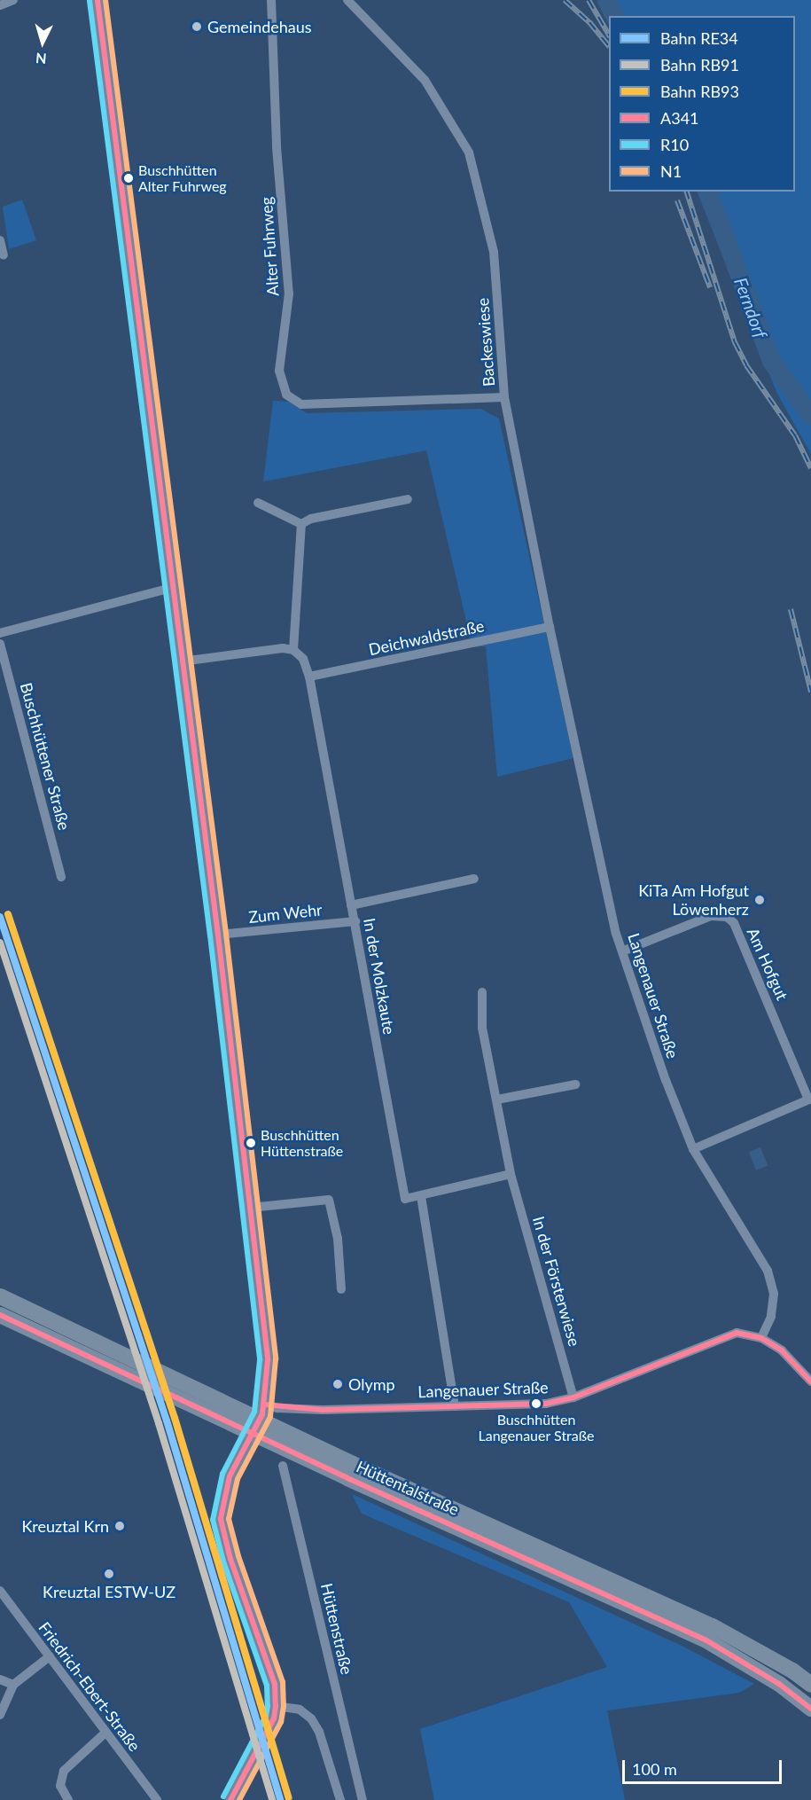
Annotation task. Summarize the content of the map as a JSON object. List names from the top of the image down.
{
  "streets": {
    "highway": ["Hüttentalstraße"],
    "street": [
      "Alter Fuhrweg",
      "Backeswiese",
      "Deichwaldstraße",
      "Buschhüttener Straße",
      "Zum Wehr",
      "Am Hofgut",
      "In der Molzkaute",
      "Langenauer Straße",
      "In der Försterwiese",
      "Hüttenstraße",
      "Friedrich-Ebert-Straße"
    ]
  },
  "crossings": [
    ["Alter Fuhrweg", "Backeswiese"],
    ["Backeswiese", "Deichwaldstraße"],
    ["Backeswiese", "Langenauer Straße"],
    ["Deichwaldstraße", "In der Molzkaute"],
    ["Zum Wehr", "In der Molzkaute"],
    ["Am Hofgut", "Langenauer Straße"],
    ["Langenauer Straße", "In der Försterwiese"]
  ],
  "water": ["Ferndorf"],
  "places": [
    "Gemeindehaus",
    "Buschhütten Alter Fuhrweg",
    "KiTa Am Hofgut Löwenherz",
    "Buschhütten Hüttenstraße",
    "Olymp",
    "Buschhütten Langenauer Straße",
    "Kreuztal Krn",
    "Kreuztal ESTW-UZ"
  ],
  "lines": [
    "transit line A341",
    "transit line N1",
    "transit line R10",
    "rail line RB93",
    "rail line RE34",
    "rail line RB91"
  ],
  "legend": [
    "Bahn RE34",
    "Bahn RB91",
    "Bahn RB93",
    "A341",
    "R10",
    "N1"
  ],
  "scale_bar": "100 m",
  "north": "bottom"
}
